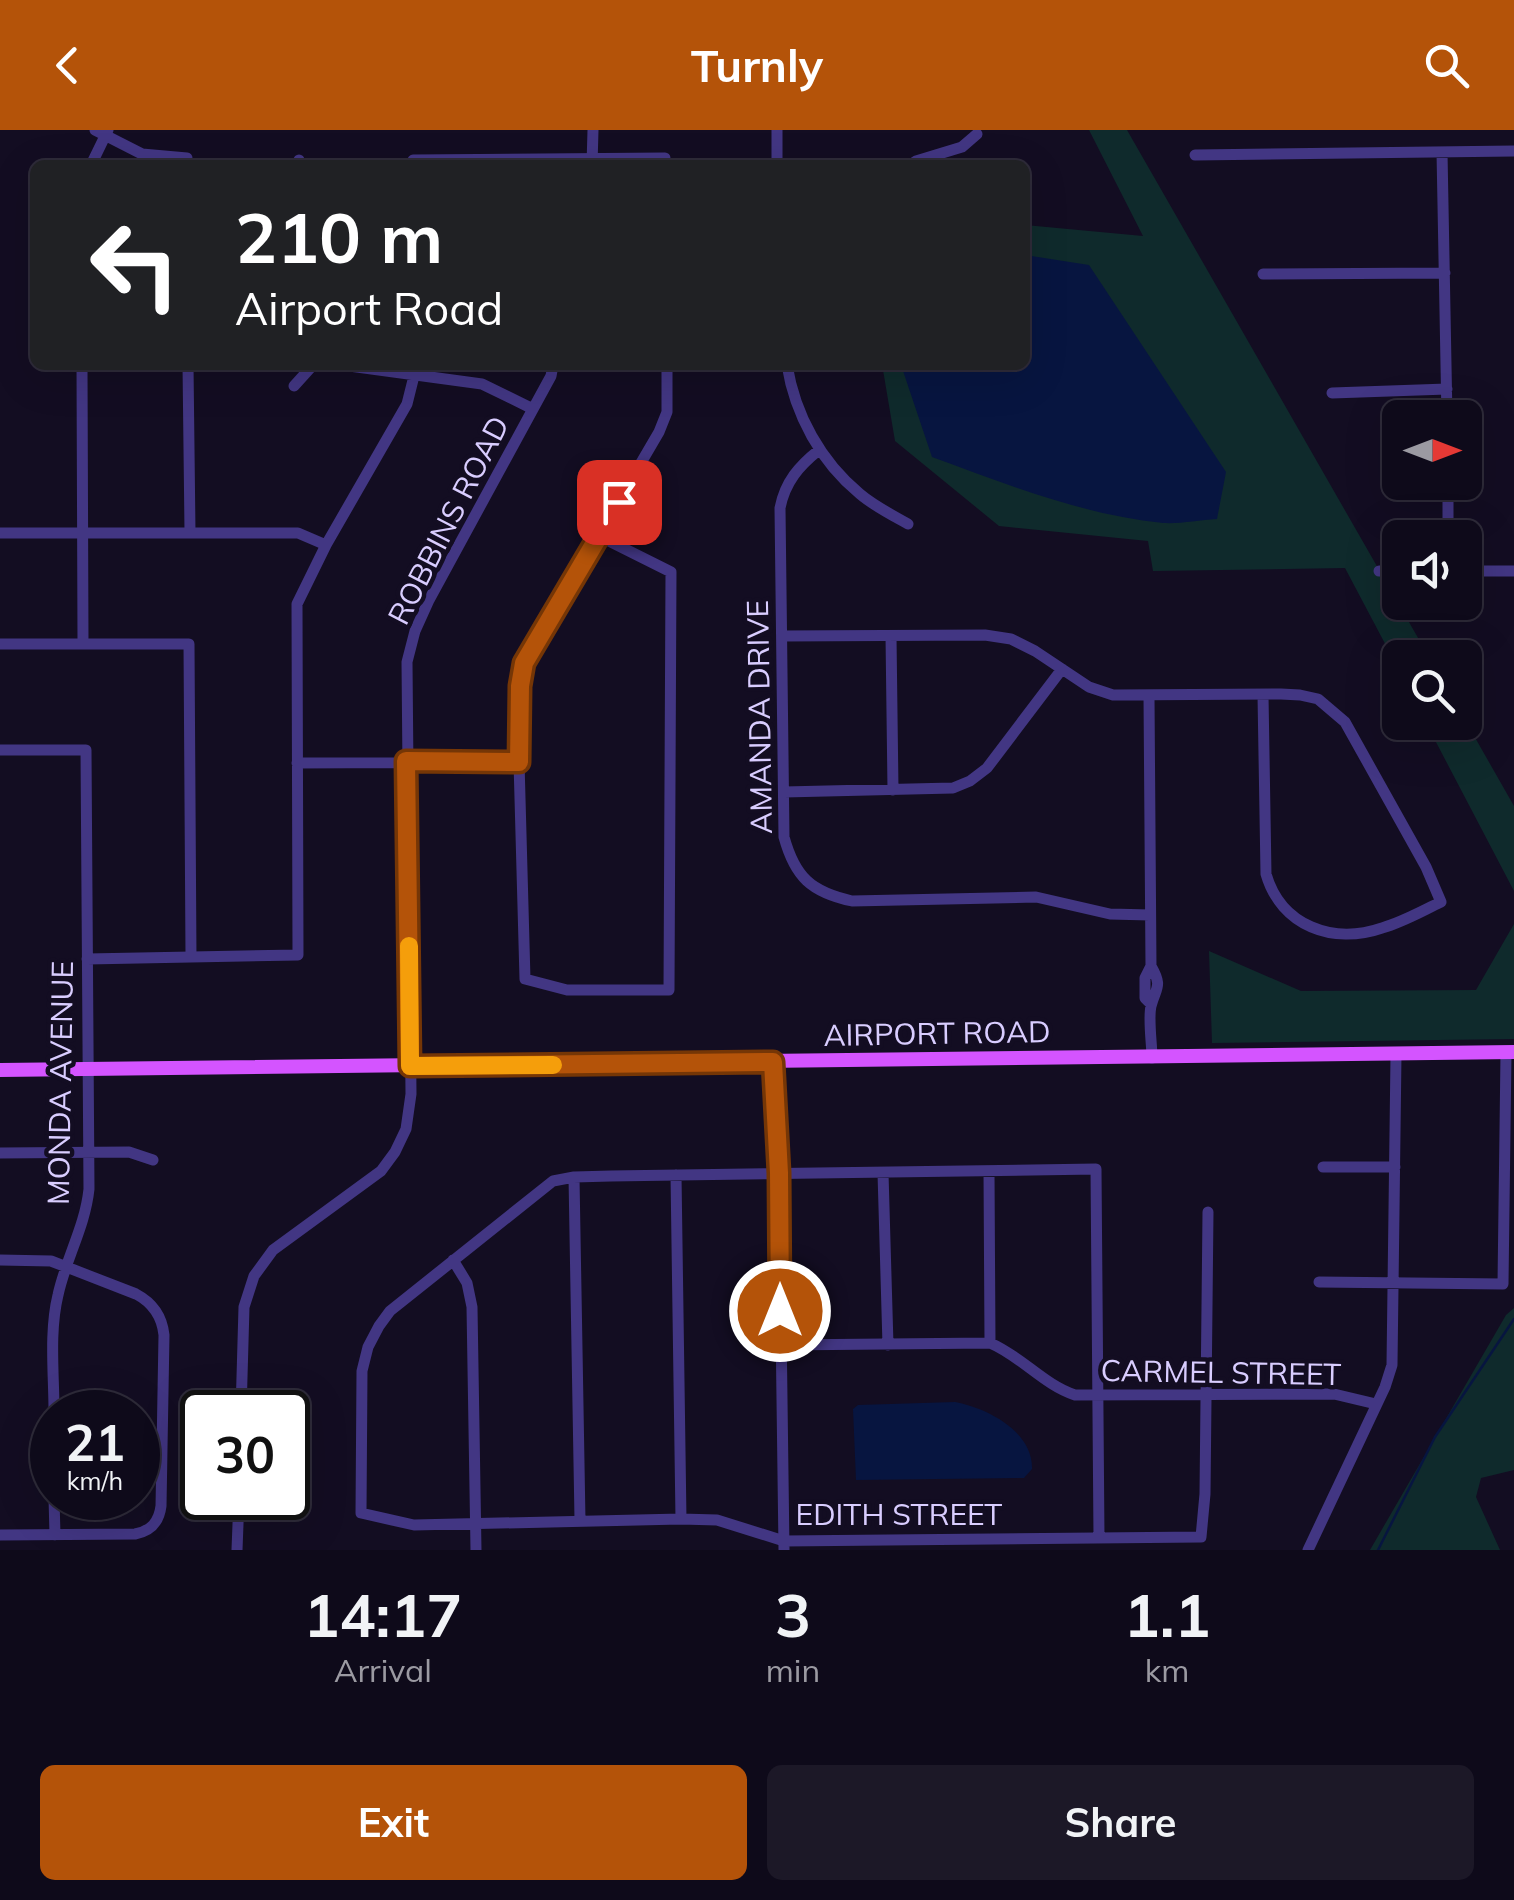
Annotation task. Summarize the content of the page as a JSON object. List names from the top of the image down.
{
  "streets": {
    "main road": ["AIRPORT ROAD"],
    "street": [
      "ROBBINS ROAD",
      "AMANDA DRIVE",
      "MONDA AVENUE",
      "CARMEL STREET",
      "EDITH STREET"
    ]
  },
  "crossings": [
    ["ROBBINS ROAD", "AIRPORT ROAD"],
    ["AIRPORT ROAD", "MONDA AVENUE"],
    ["CARMEL STREET", "EDITH STREET"]
  ],
  "north": "right",
  "page": {
    "header": "Turnly",
    "turn": ["210 m", "Airport Road"],
    "speed": "21 km/h",
    "limit": "30",
    "eta": [
      "14:17",
      "Arrival",
      "3",
      "min",
      "1.1",
      "km"
    ],
    "buttons": ["Exit", "Share"]
  }
}
